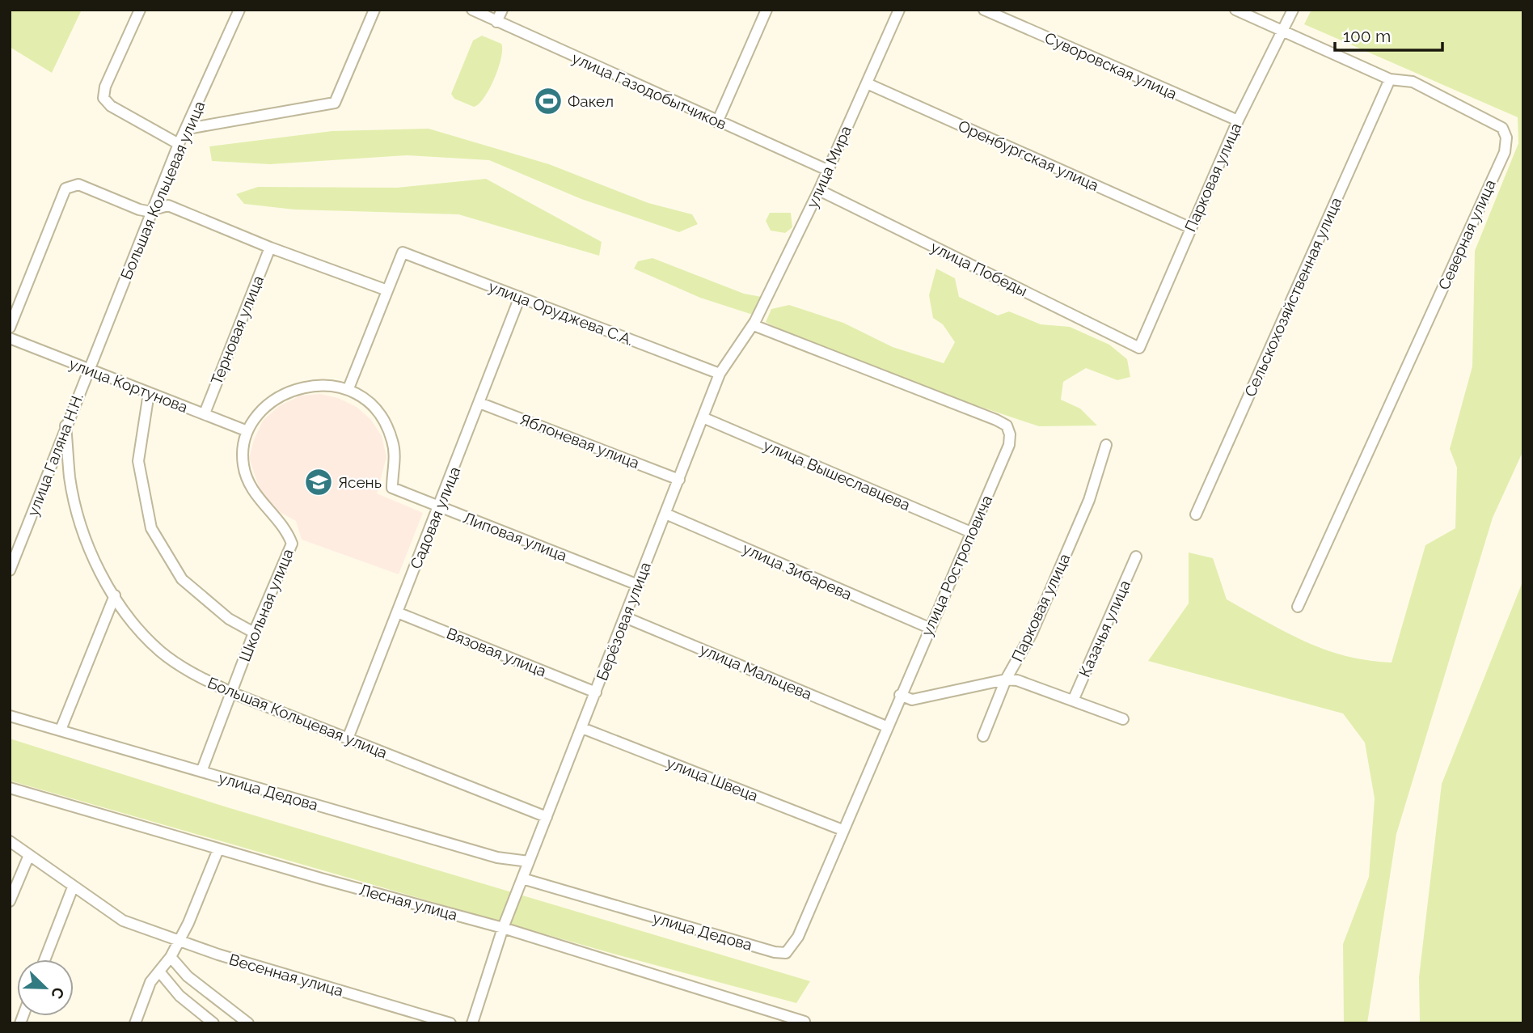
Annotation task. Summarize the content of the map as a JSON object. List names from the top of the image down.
{
  "streets": {
    "street": [
      "Суворовская улица",
      "улица Газодобытчиков",
      "Оренбургская улица",
      "улица Мира",
      "Парковая улица",
      "Большая Кольцевая улица",
      "Северная улица",
      "улица Победы",
      "Сельскохозяйственная улица",
      "улица Оруджева С.А.",
      "Терновая улица",
      "улица Кортунова",
      "Яблоневая улица",
      "улица Галяна Н.Н.",
      "улица Вышеславцева",
      "Садовая улица",
      "Липовая улица",
      "улица Ростроповича",
      "улица Зибарева",
      "Школьная улица",
      "Берёзовая улица",
      "Казачья улица",
      "Вязовая улица",
      "улица Мальцева",
      "улица Швеца",
      "улица Дедова",
      "Лесная улица",
      "Весенная улица"
    ]
  },
  "crossings": [
    ["Суворовская улица", "Парковая улица"],
    ["улица Газодобытчиков", "улица Мира"],
    ["Оренбургская улица", "улица Мира"],
    ["Оренбургская улица", "Парковая улица"],
    ["улица Мира", "улица Победы"],
    ["улица Мира", "улица Ростроповича"],
    ["улица Мира", "Берёзовая улица"],
    ["Парковая улица", "Северная улица"],
    ["Парковая улица", "улица Победы"],
    ["Большая Кольцевая улица", "улица Кортунова"],
    ["Большая Кольцевая улица", "улица Галяна Н.Н."],
    ["Большая Кольцевая улица", "Садовая улица"],
    ["Большая Кольцевая улица", "Школьная улица"],
    ["Большая Кольцевая улица", "Берёзовая улица"],
    ["Северная улица", "Сельскохозяйственная улица"],
    ["улица Оруджева С.А.", "Садовая улица"],
    ["улица Оруджева С.А.", "Берёзовая улица"],
    ["Терновая улица", "улица Кортунова"],
    ["улица Кортунова", "улица Галяна Н.Н."],
    ["улица Кортунова", "Школьная улица"],
    ["Яблоневая улица", "Садовая улица"],
    ["Яблоневая улица", "Берёзовая улица"],
    ["улица Вышеславцева", "улица Ростроповича"],
    ["улица Вышеславцева", "Берёзовая улица"],
    ["Садовая улица", "Липовая улица"],
    ["Садовая улица", "Вязовая улица"],
    ["Липовая улица", "Берёзовая улица"],
    ["улица Ростроповича", "улица Зибарева"],
    ["улица Ростроповича", "Берёзовая улица"],
    ["улица Ростроповича", "улица Мальцева"],
    ["улица Ростроповича", "улица Швеца"],
    ["улица Ростроповича", "улица Дедова"],
    ["улица Зибарева", "Берёзовая улица"],
    ["Школьная улица", "улица Дедова"],
    ["Берёзовая улица", "Вязовая улица"],
    ["Берёзовая улица", "улица Мальцева"],
    ["Берёзовая улица", "улица Швеца"],
    ["Берёзовая улица", "улица Дедова"],
    ["Берёзовая улица", "Лесная улица"]
  ],
  "places": {
    "sports": ["Факел"],
    "school or university": ["Ясень"]
  },
  "scale_bar": "100 m",
  "north": "bottom right"
}
